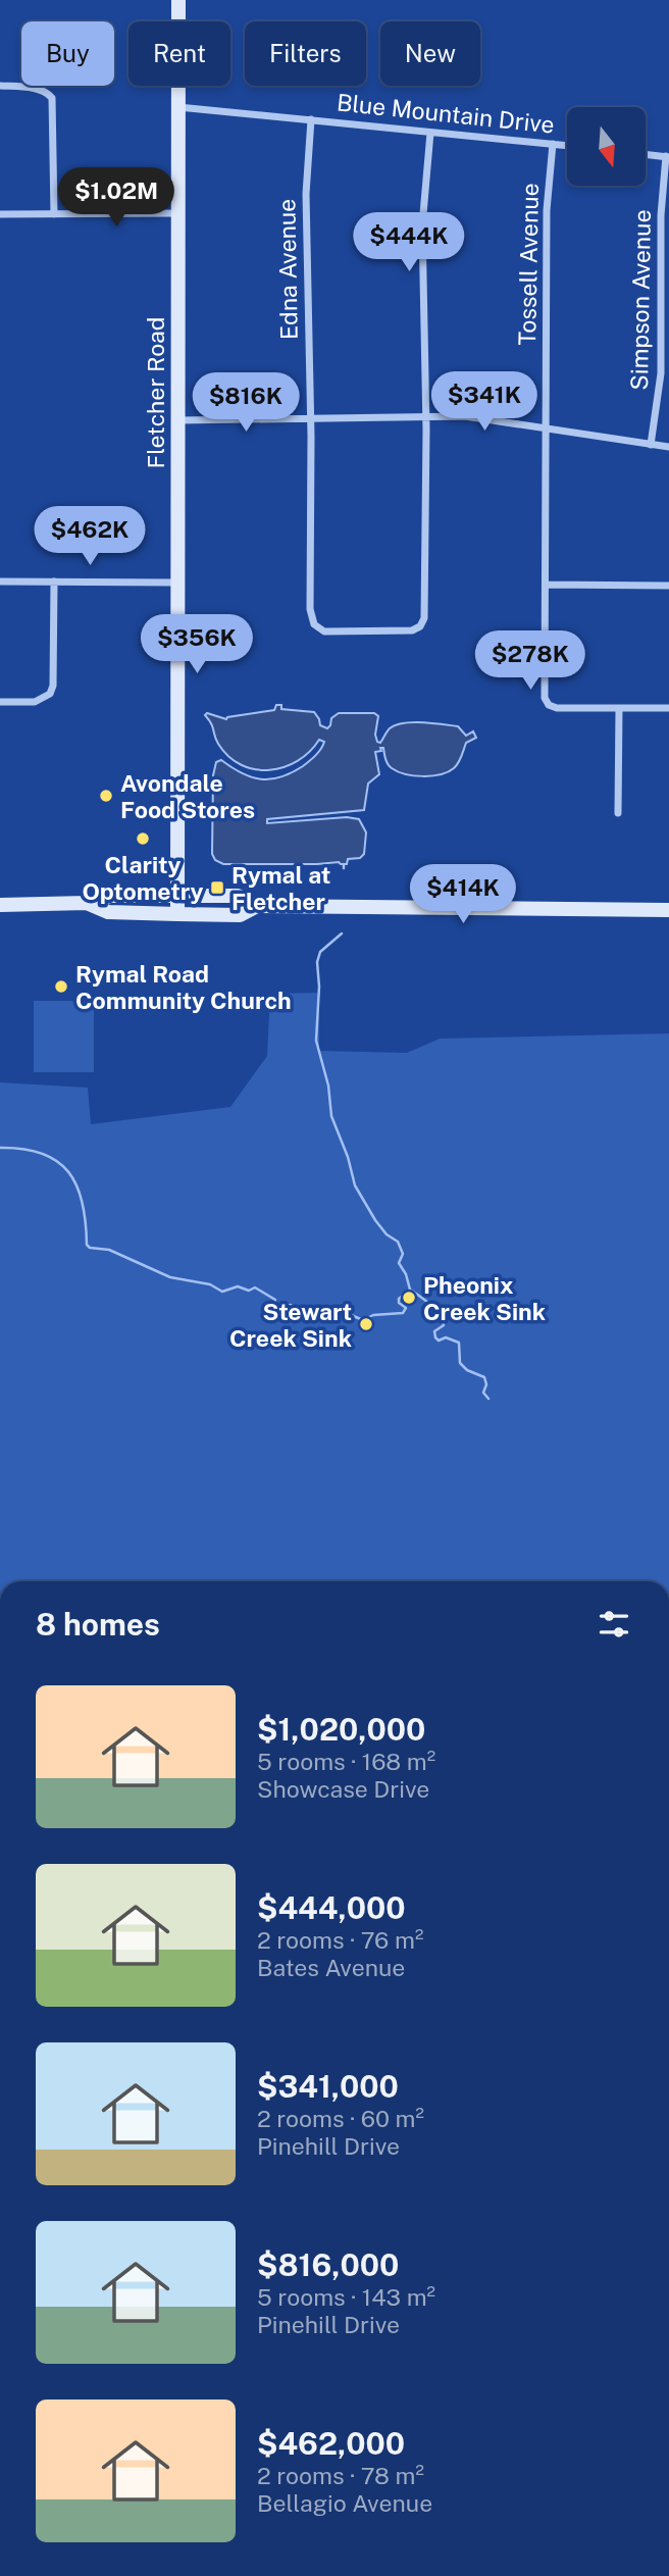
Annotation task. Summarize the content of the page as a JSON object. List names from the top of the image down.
{
  "streets": {
    "street": [
      "Blue Mountain Drive",
      "Tossell Avenue",
      "Edna Avenue",
      "Simpson Avenue",
      "Fletcher Road"
    ]
  },
  "crossings": [
    ["Blue Mountain Drive", "Tossell Avenue"],
    ["Blue Mountain Drive", "Edna Avenue"],
    ["Blue Mountain Drive", "Fletcher Road"]
  ],
  "places": {
    "other": [
      "Avondale Food Stores",
      "Clarity Optometry",
      "Rymal Road Community Church",
      "Pheonix Creek Sink",
      "Stewart Creek Sink"
    ],
    "transit": ["Rymal at Fletcher"]
  },
  "north": "bottom",
  "page": {
    "chip": [
      "Buy",
      "Rent",
      "Filters",
      "New"
    ],
    "price": [
      "$1.02M",
      "$444K",
      "$341K",
      "$816K",
      "$462K",
      "$356K",
      "$278K",
      "$414K"
    ],
    "heading": "8 homes",
    "list": [
      {
        "name": "$1,020,000",
        "note": "5 rooms · 168 m² · Showcase Drive"
      },
      {
        "name": "$444,000",
        "note": "2 rooms · 76 m² · Bates Avenue"
      },
      {
        "name": "$341,000",
        "note": "2 rooms · 60 m² · Pinehill Drive"
      },
      {
        "name": "$816,000",
        "note": "5 rooms · 143 m² · Pinehill Drive"
      },
      {
        "name": "$462,000",
        "note": "2 rooms · 78 m² · Bellagio Avenue"
      }
    ]
  }
}
